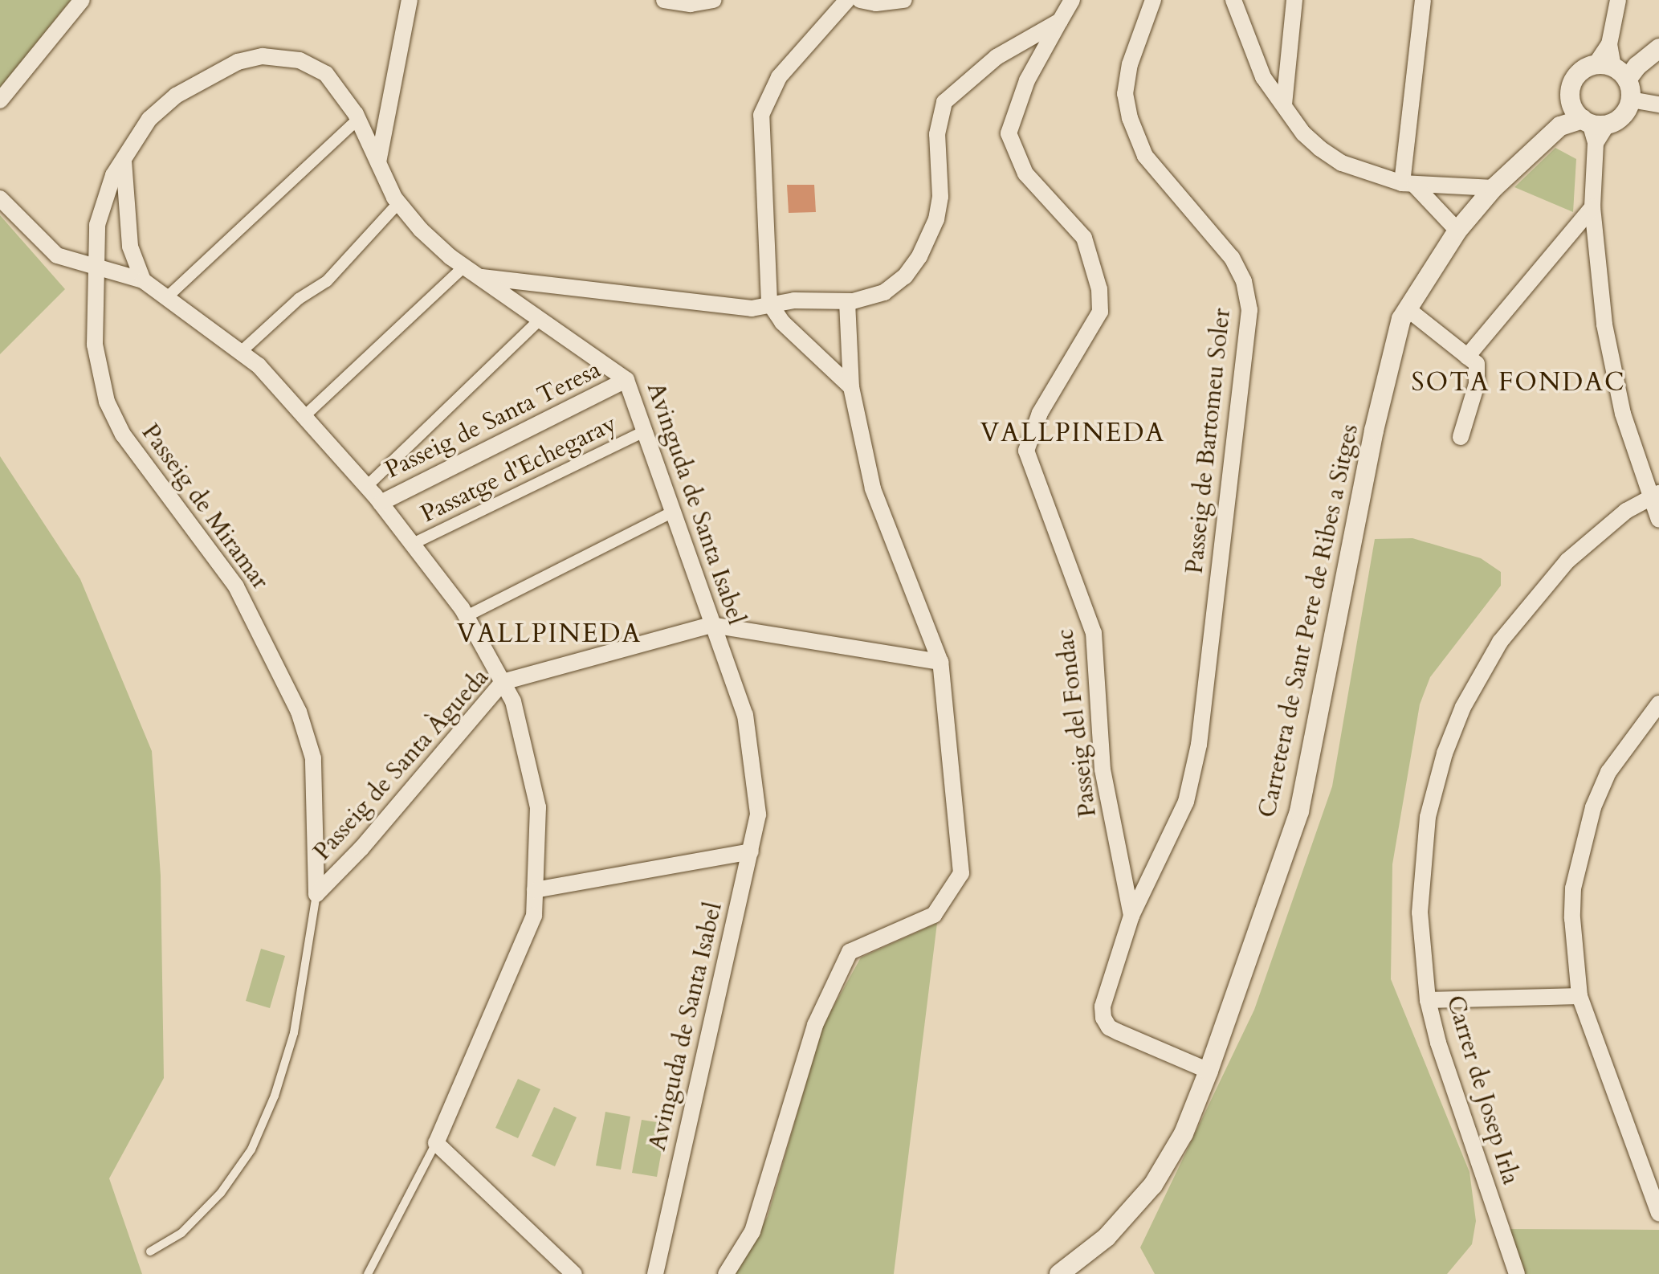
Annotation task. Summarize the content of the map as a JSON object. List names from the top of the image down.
{
  "streets": {
    "street": [
      "Passeig de Santa Teresa",
      "Passeig de Bartomeu Soler",
      "Passatge d'Echegaray",
      "Avinguda de Santa Isabel",
      "Passeig de Miramar",
      "Carretera de Sant Pere de Ribes a Sitges",
      "Passeig del Fondac",
      "Passeig de Santa Àgueda",
      "Carrer de Josep Irla"
    ]
  },
  "crossings": [
    ["Passeig de Santa Teresa", "Avinguda de Santa Isabel"],
    ["Passeig de Bartomeu Soler", "Passeig del Fondac"],
    ["Passatge d'Echegaray", "Avinguda de Santa Isabel"],
    ["Avinguda de Santa Isabel", "Passeig de Miramar"],
    ["Avinguda de Santa Isabel", "Passeig de Santa Àgueda"],
    ["Passeig de Miramar", "Passeig de Santa Àgueda"],
    ["Carretera de Sant Pere de Ribes a Sitges", "Passeig del Fondac"]
  ],
  "districts": ["SOTA FONDAC", "VALLPINEDA", "VALLPINEDA"]
}
